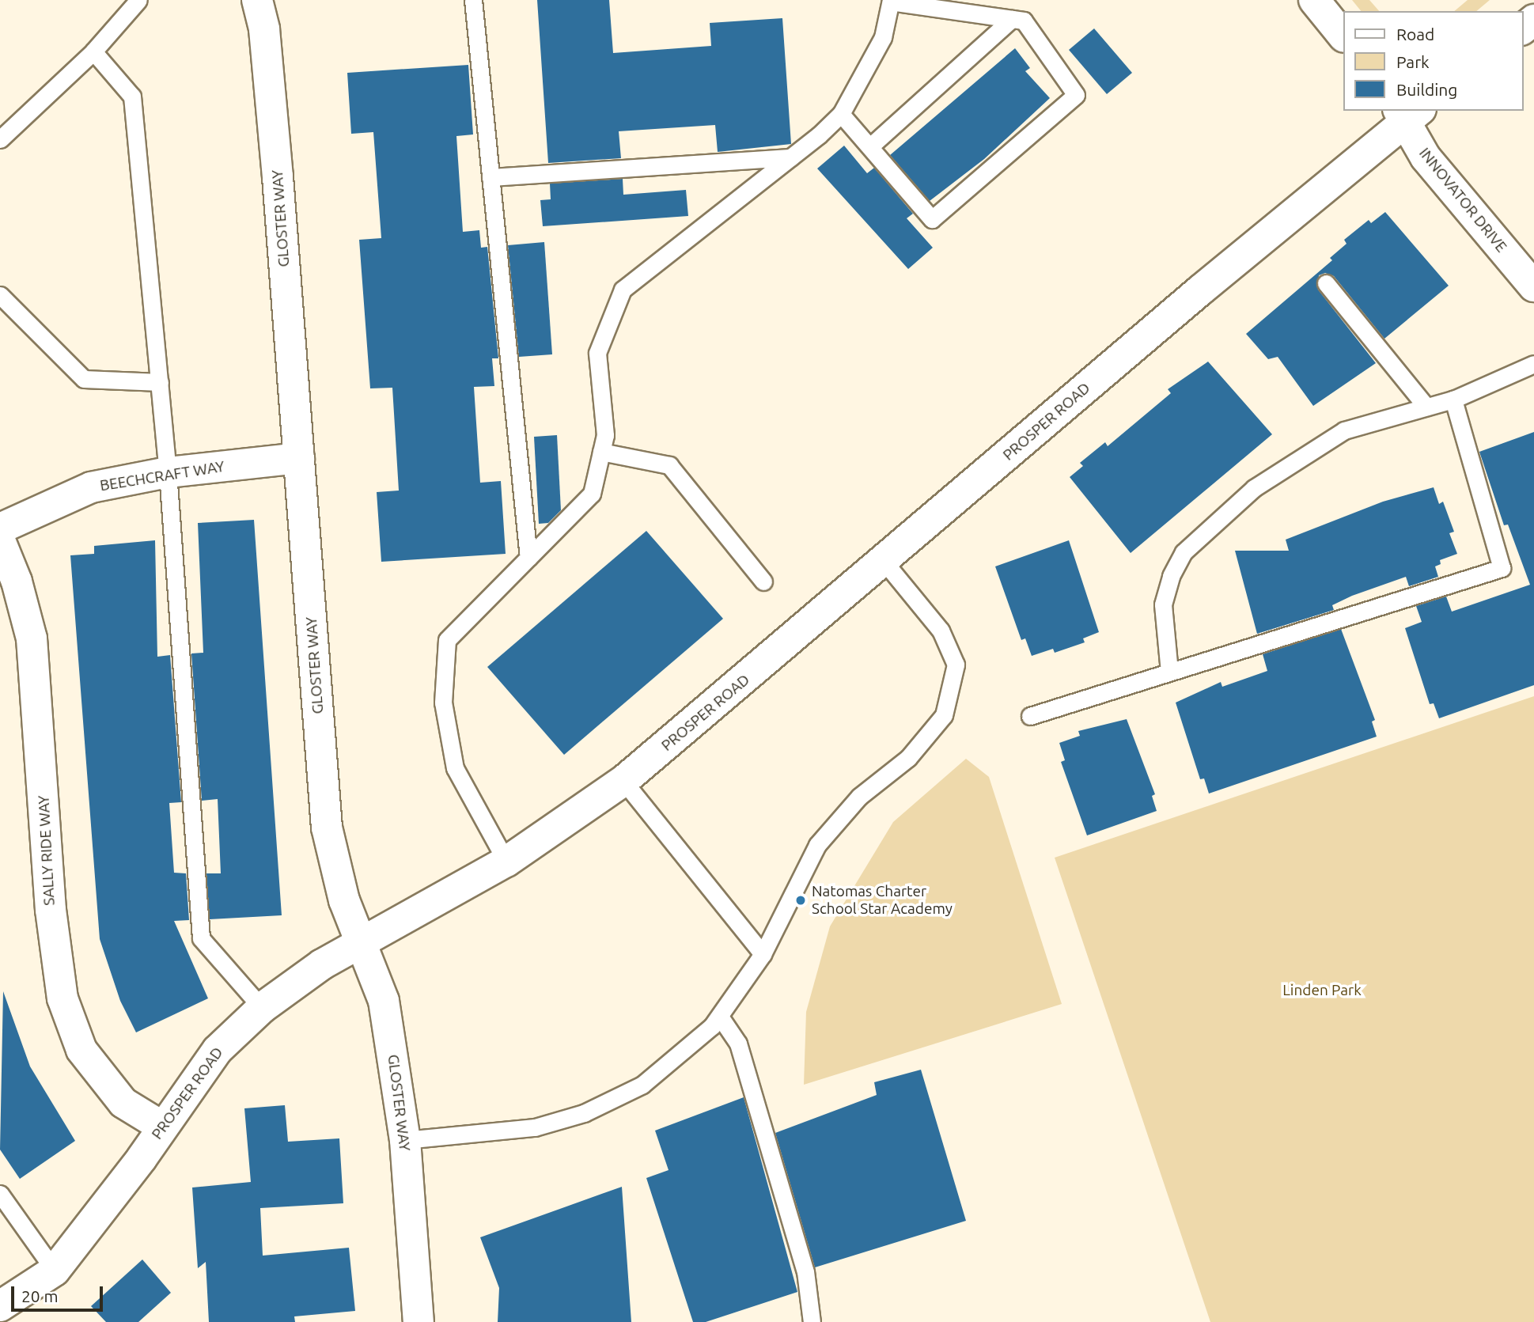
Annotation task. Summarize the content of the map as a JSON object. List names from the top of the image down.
{
  "streets": {
    "street": [
      "INNOVATOR DRIVE",
      "GLOSTER WAY",
      "PROSPER ROAD",
      "BEECHCRAFT WAY",
      "SALLY RIDE WAY"
    ]
  },
  "crossings": [
    ["INNOVATOR DRIVE", "PROSPER ROAD"],
    ["GLOSTER WAY", "PROSPER ROAD"],
    ["GLOSTER WAY", "BEECHCRAFT WAY"],
    ["PROSPER ROAD", "SALLY RIDE WAY"]
  ],
  "parks": ["Linden Park"],
  "places": ["Natomas Charter School Star Academy"],
  "legend": ["Road", "Park", "Building"],
  "scale_bar": "20 m"
}
